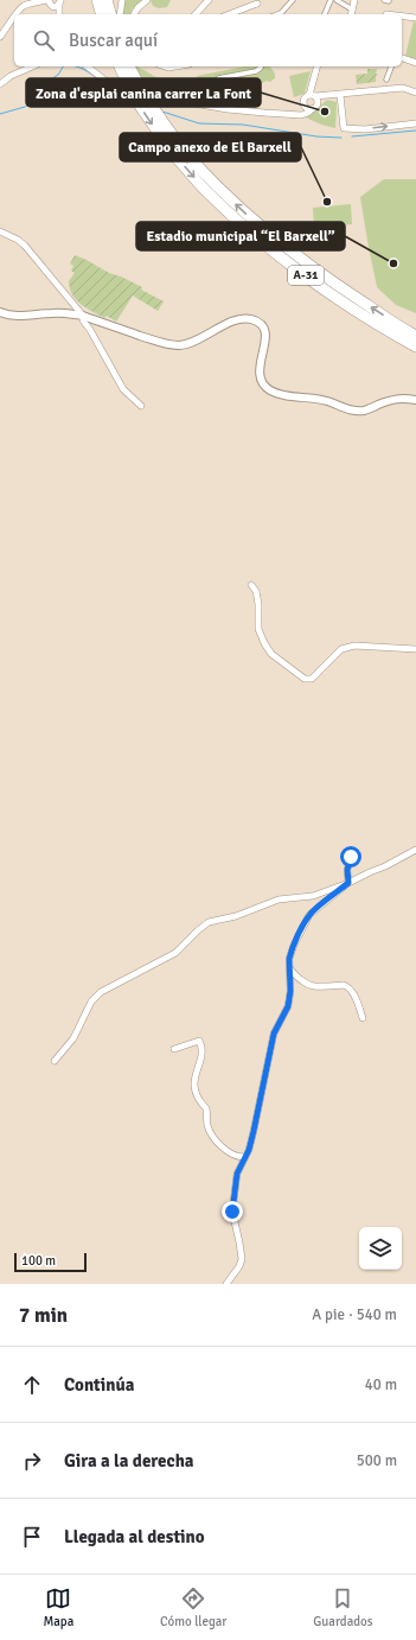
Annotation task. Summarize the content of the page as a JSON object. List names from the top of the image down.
{
  "streets": {
    "highway": ["A-31"]
  },
  "places": ["Zona d'esplai canina carrer La Font", "Campo anexo de El Barxell", "Estadio municipal “El Barxell”"],
  "scale_bar": "100 m",
  "page": {
    "search": "Buscar aquí",
    "scale": "100 m",
    "heading": ["7 min", "A pie · 540 m"],
    "list": [
      ["Continúa", "40 m"],
      ["Gira a la derecha", "500 m"],
      "Llegada al destino"
    ],
    "nav": ["Mapa", "Cómo llegar", "Guardados"]
  }
}
